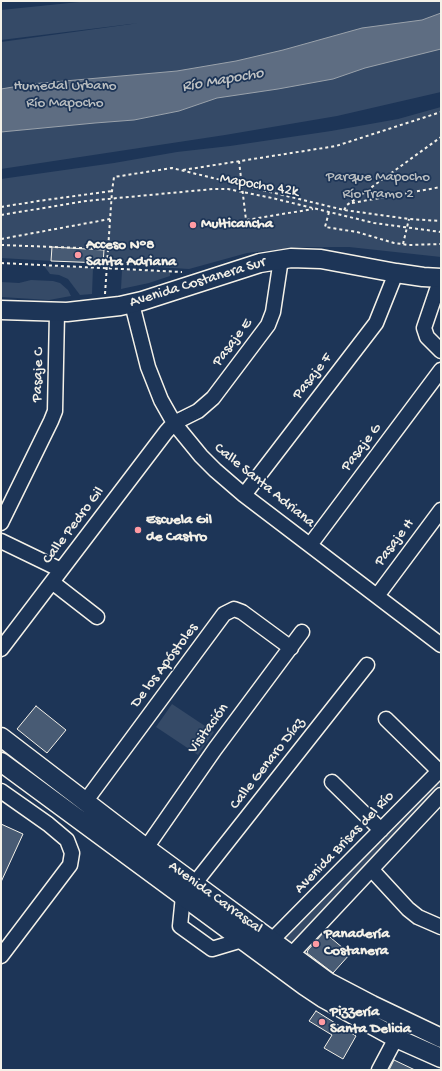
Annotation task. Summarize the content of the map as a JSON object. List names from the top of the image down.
{
  "streets": {
    "main road": ["Avenida Costanera Sur", "Avenida Carrascal"],
    "street": [
      "Pasaje E",
      "Pasaje C",
      "Pasaje F",
      "Pasaje G",
      "Calle Santa Adriana",
      "Calle Pedro Gil",
      "Pasaje H",
      "De los Apóstoles",
      "Visitación",
      "Calle Genaro Díaz",
      "Avenida Brisas del Río"
    ],
    "path": ["Mapocho 42k"]
  },
  "crossings": [
    ["Avenida Costanera Sur", "Pasaje E"],
    ["Avenida Costanera Sur", "Pasaje C"],
    ["Avenida Costanera Sur", "Pasaje F"],
    ["Avenida Costanera Sur", "Calle Santa Adriana"],
    ["Pasaje E", "Calle Santa Adriana"],
    ["Pasaje E", "Calle Pedro Gil"],
    ["Pasaje F", "Calle Santa Adriana"],
    ["Pasaje G", "Calle Santa Adriana"],
    ["Calle Santa Adriana", "Calle Pedro Gil"],
    ["Calle Santa Adriana", "Pasaje H"],
    ["De los Apóstoles", "Visitación"],
    ["De los Apóstoles", "Avenida Carrascal"],
    ["Visitación", "Avenida Carrascal"],
    ["Calle Genaro Díaz", "Avenida Carrascal"],
    ["Avenida Brisas del Río", "Avenida Carrascal"]
  ],
  "water": ["Río Mapocho"],
  "parks": ["Humedal Urbano Río Mapocho", "Parque Mapocho Río Tramo 2"],
  "places": [
    "Multicancha",
    "Acceso N°8 Santa Adriana",
    "Escuela Gil de Castro",
    "Panadería Costanera",
    "Pizzería Santa Delicia"
  ]
}
